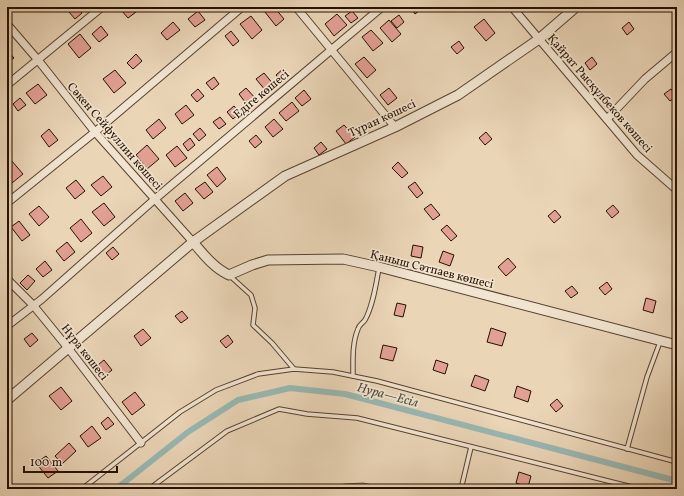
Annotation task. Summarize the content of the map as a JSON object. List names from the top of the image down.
{
  "streets": {
    "street": [
      "Қайрат Рысқұлбеков көшесі",
      "Едіге көшесі",
      "Тұран көшесі",
      "Сәкен Сейфуллин көшесі",
      "Қаныш Сәтпаев көшесі",
      "Нұра көшесі"
    ]
  },
  "crossings": [
    ["Қайрат Рысқұлбеков көшесі", "Тұран көшесі"],
    ["Едіге көшесі", "Сәкен Сейфуллин көшесі"],
    ["Едіге көшесі", "Нұра көшесі"],
    ["Тұран көшесі", "Сәкен Сейфуллин көшесі"],
    ["Тұран көшесі", "Нұра көшесі"]
  ],
  "water": ["Нура—Есіл"],
  "scale_bar": "100 m"
}
